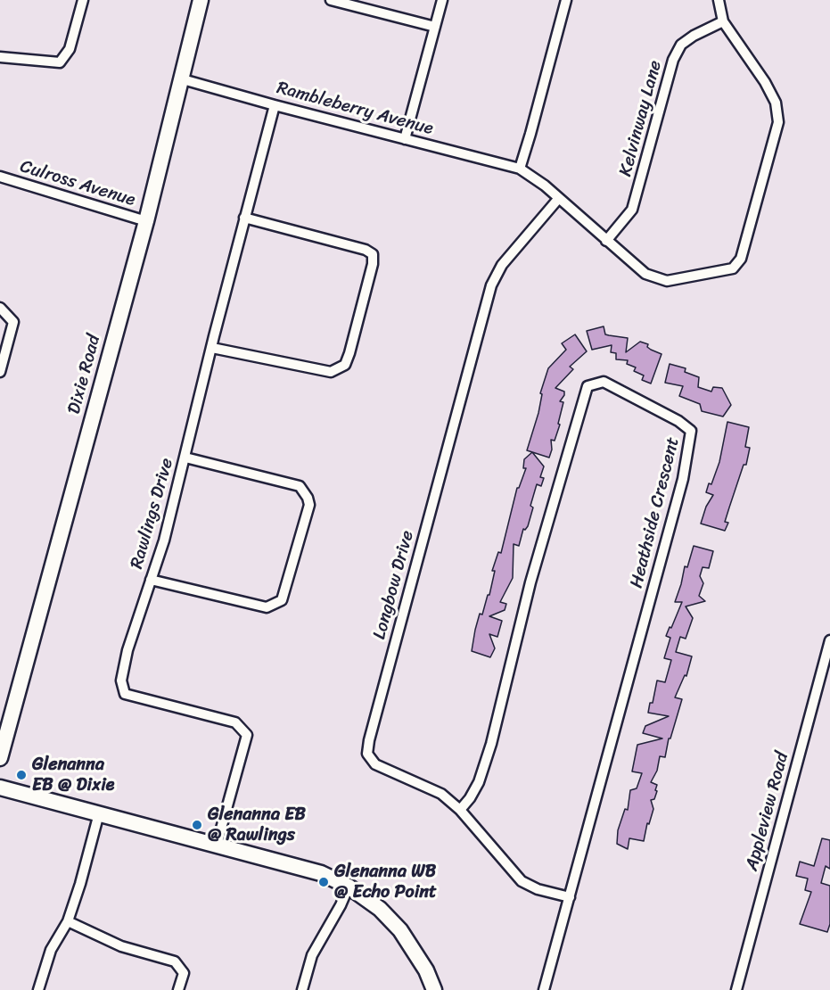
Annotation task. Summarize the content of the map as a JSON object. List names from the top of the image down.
{
  "streets": {
    "street": [
      "Rambleberry Avenue",
      "Kelvinway Lane",
      "Culross Avenue",
      "Dixie Road",
      "Heathside Crescent",
      "Rawlings Drive",
      "Longbow Drive",
      "Appleview Road"
    ]
  },
  "crossings": [
    ["Rambleberry Avenue", "Kelvinway Lane"],
    ["Rambleberry Avenue", "Dixie Road"],
    ["Rambleberry Avenue", "Rawlings Drive"],
    ["Rambleberry Avenue", "Longbow Drive"],
    ["Culross Avenue", "Dixie Road"],
    ["Heathside Crescent", "Longbow Drive"]
  ],
  "places": ["Glenanna EB @ Dixie", "Glenanna EB @ Rawlings", "Glenanna WB @ Echo Point"]
}
